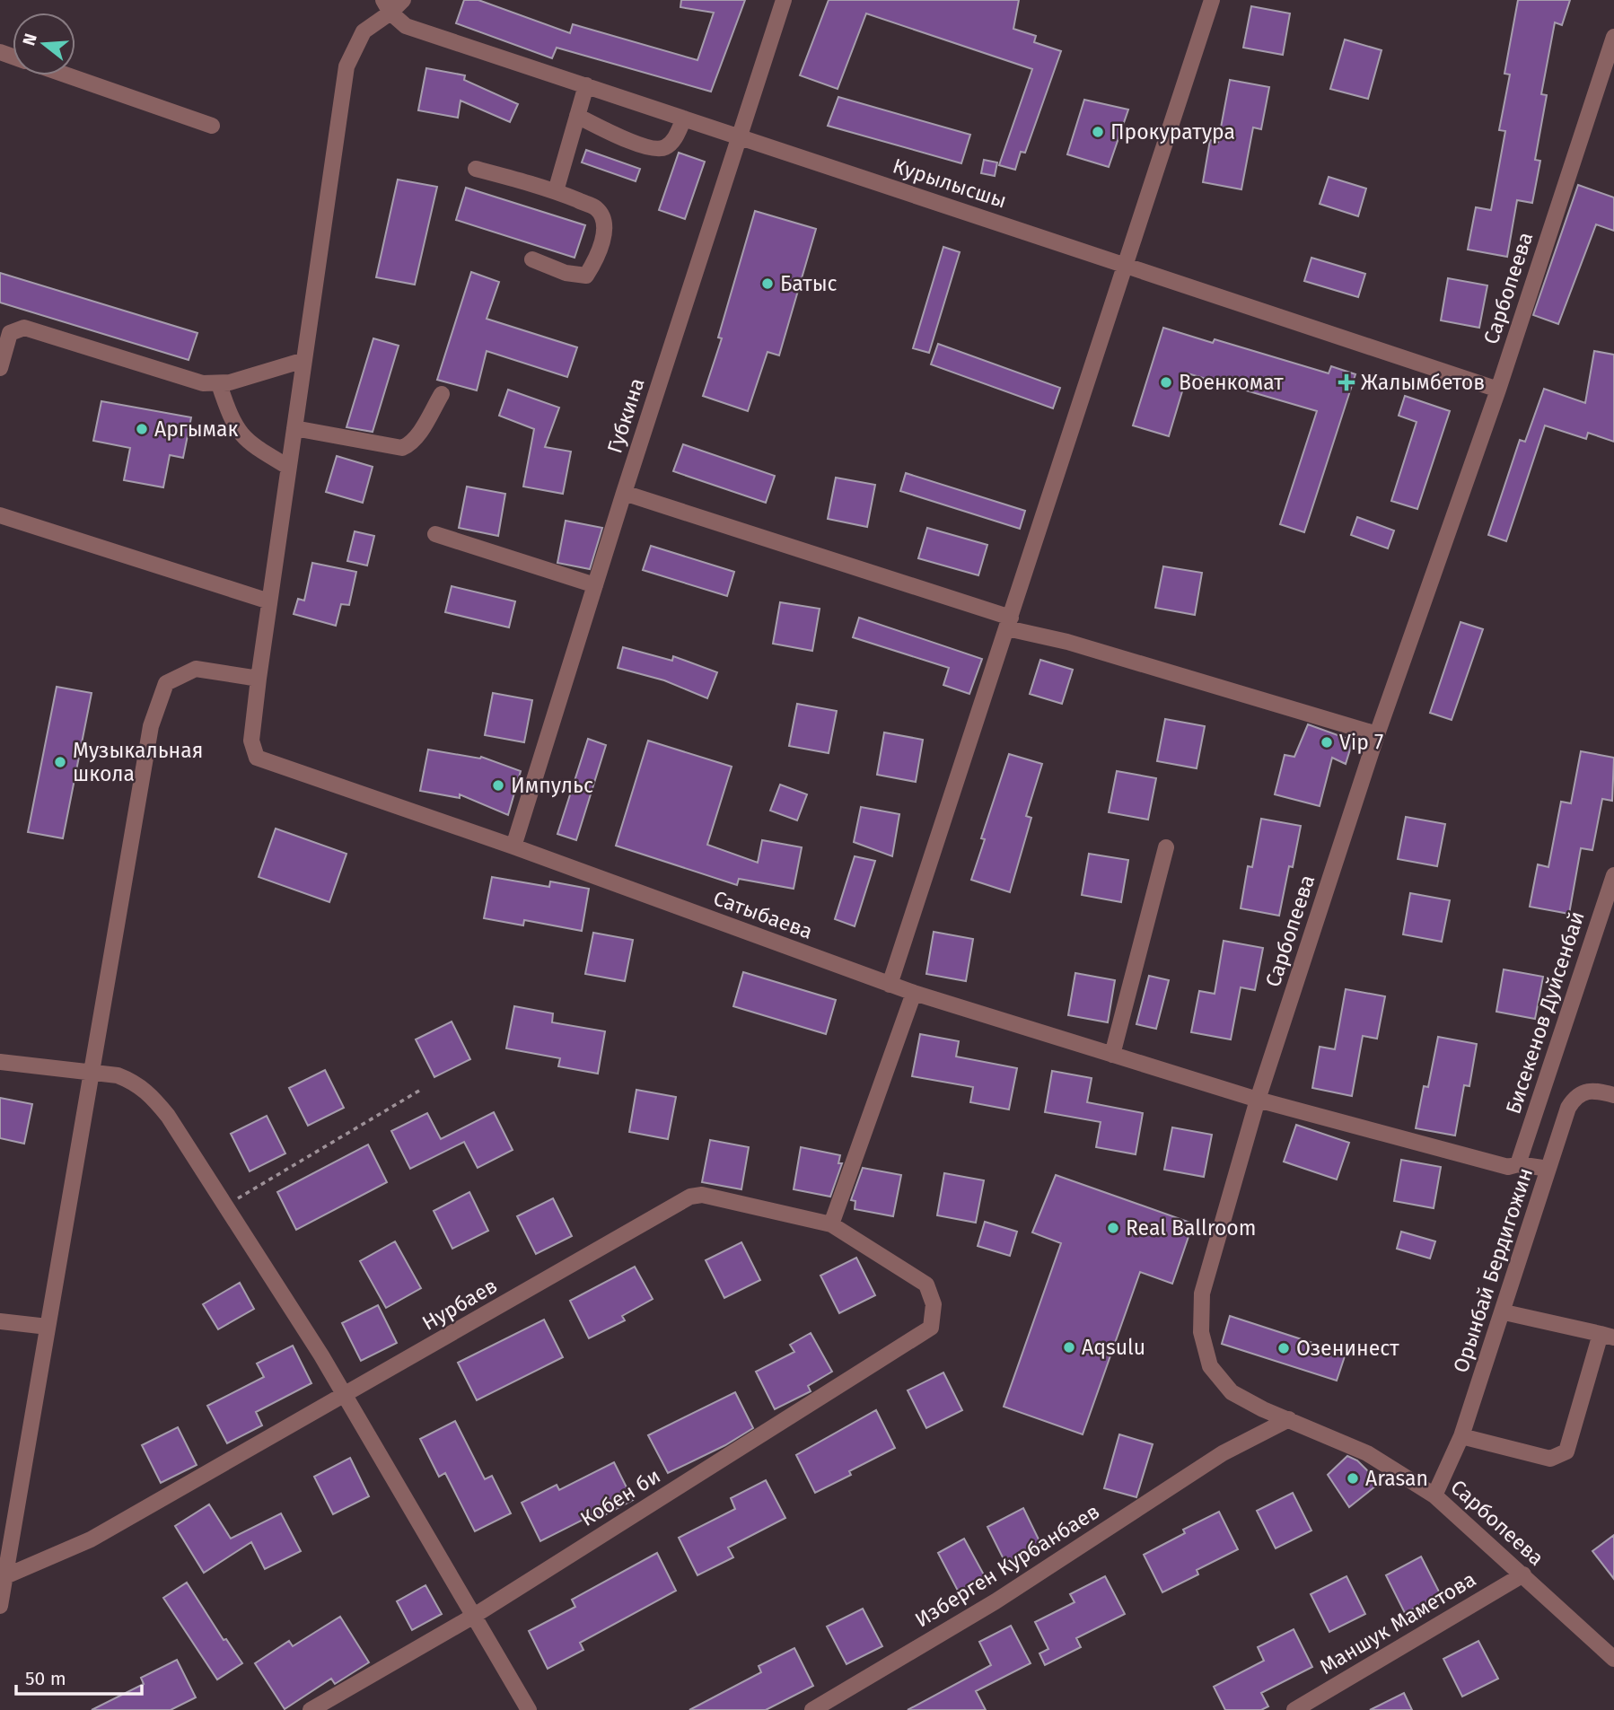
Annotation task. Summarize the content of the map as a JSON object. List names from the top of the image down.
{
  "streets": {
    "street": [
      "Курылысшы",
      "Сарбопеева",
      "Губкина",
      "Сатыбаева",
      "Бисекенов Дуйсенбай",
      "Орынбай Бердигожин",
      "Нурбаев",
      "Кобен би",
      "Изберген Курбанбаев",
      "Маншук Маметова"
    ]
  },
  "crossings": [
    ["Курылысшы", "Сарбопеева"],
    ["Курылысшы", "Губкина"],
    ["Сарбопеева", "Сатыбаева"],
    ["Сарбопеева", "Орынбай Бердигожин"],
    ["Сарбопеева", "Изберген Курбанбаев"],
    ["Сарбопеева", "Маншук Маметова"],
    ["Губкина", "Сатыбаева"],
    ["Сатыбаева", "Бисекенов Дуйсенбай"],
    ["Сатыбаева", "Орынбай Бердигожин"],
    ["Нурбаев", "Кобен би"]
  ],
  "places": {
    "other": [
      "Прокуратура",
      "Батыс",
      "Военкомат",
      "Аргымак",
      "Vip 7",
      "Музыкальная школа",
      "Импульс",
      "Real Ballroom",
      "Aqsulu",
      "Озенинест",
      "Arasan"
    ],
    "health": ["Жалымбетов"]
  },
  "scale_bar": "50 m",
  "north": "left"
}
